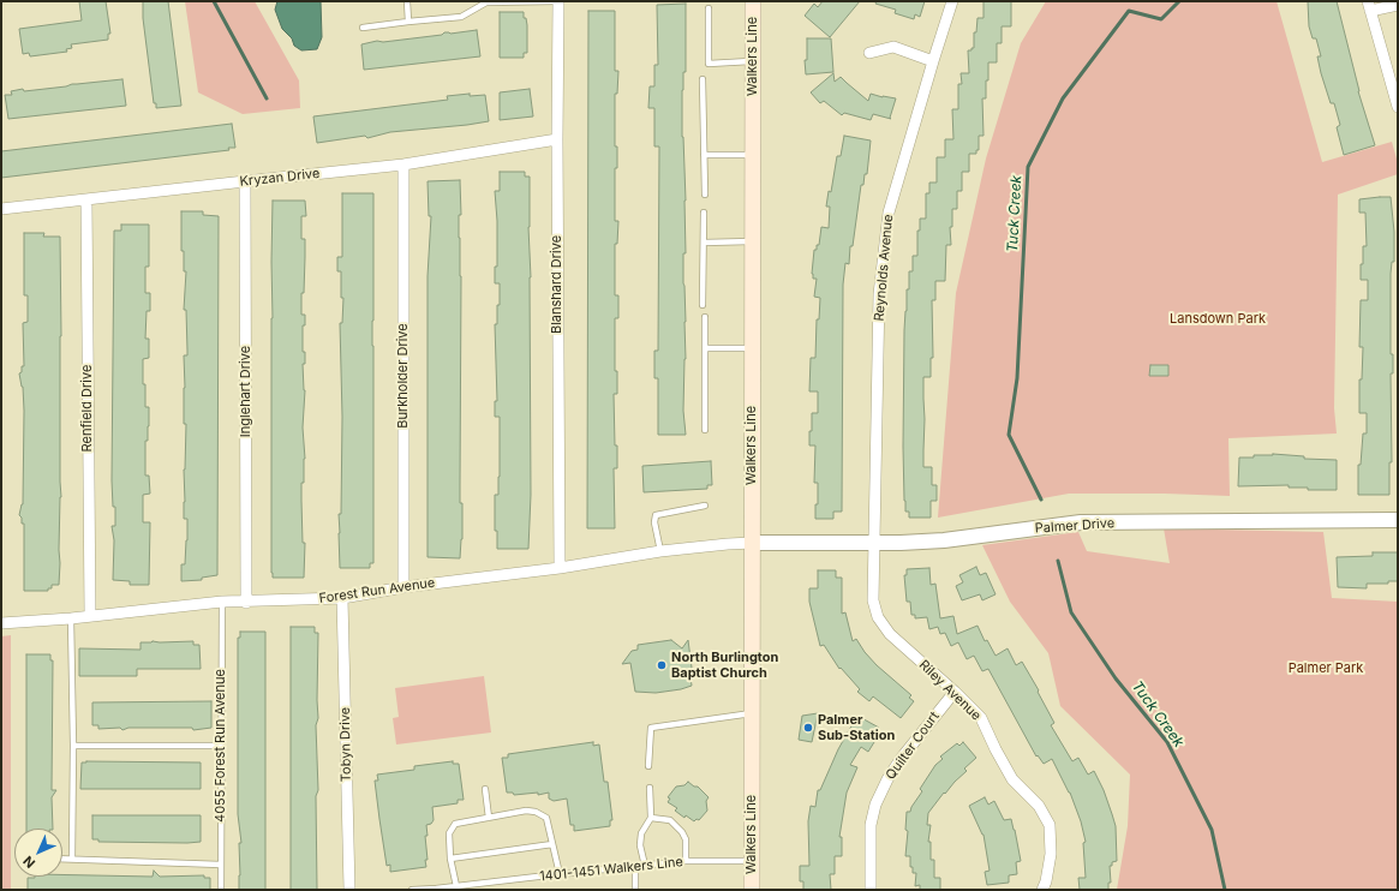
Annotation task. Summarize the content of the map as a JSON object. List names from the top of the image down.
{
  "streets": {
    "main road": ["Walkers Line"],
    "street": [
      "Kryzan Drive",
      "Reynolds Avenue",
      "Blanshard Drive",
      "Burkholder Drive",
      "Inglehart Drive",
      "Renfield Drive",
      "Palmer Drive",
      "Forest Run Avenue",
      "Riley Avenue",
      "Tobyn Drive",
      "Quilter Court"
    ],
    "lane": ["4055 Forest Run Avenue", "1401-1451 Walkers Line"]
  },
  "crossings": [
    ["Walkers Line", "Palmer Drive"],
    ["Walkers Line", "Forest Run Avenue"],
    ["Walkers Line", "1401-1451 Walkers Line"],
    ["Kryzan Drive", "Blanshard Drive"],
    ["Kryzan Drive", "Burkholder Drive"],
    ["Kryzan Drive", "Inglehart Drive"],
    ["Kryzan Drive", "Renfield Drive"],
    ["Reynolds Avenue", "Palmer Drive"],
    ["Reynolds Avenue", "Riley Avenue"],
    ["Blanshard Drive", "Forest Run Avenue"],
    ["Burkholder Drive", "Forest Run Avenue"],
    ["Inglehart Drive", "Forest Run Avenue"],
    ["Renfield Drive", "Forest Run Avenue"],
    ["Palmer Drive", "Forest Run Avenue"],
    ["Palmer Drive", "Riley Avenue"],
    ["Forest Run Avenue", "Tobyn Drive"],
    ["Forest Run Avenue", "4055 Forest Run Avenue"],
    ["Riley Avenue", "Quilter Court"]
  ],
  "water": ["Tuck Creek"],
  "parks": ["Lansdown Park", "Palmer Park"],
  "places": ["North Burlington Baptist Church", "Palmer Sub-Station"],
  "north": "bottom left"
}
